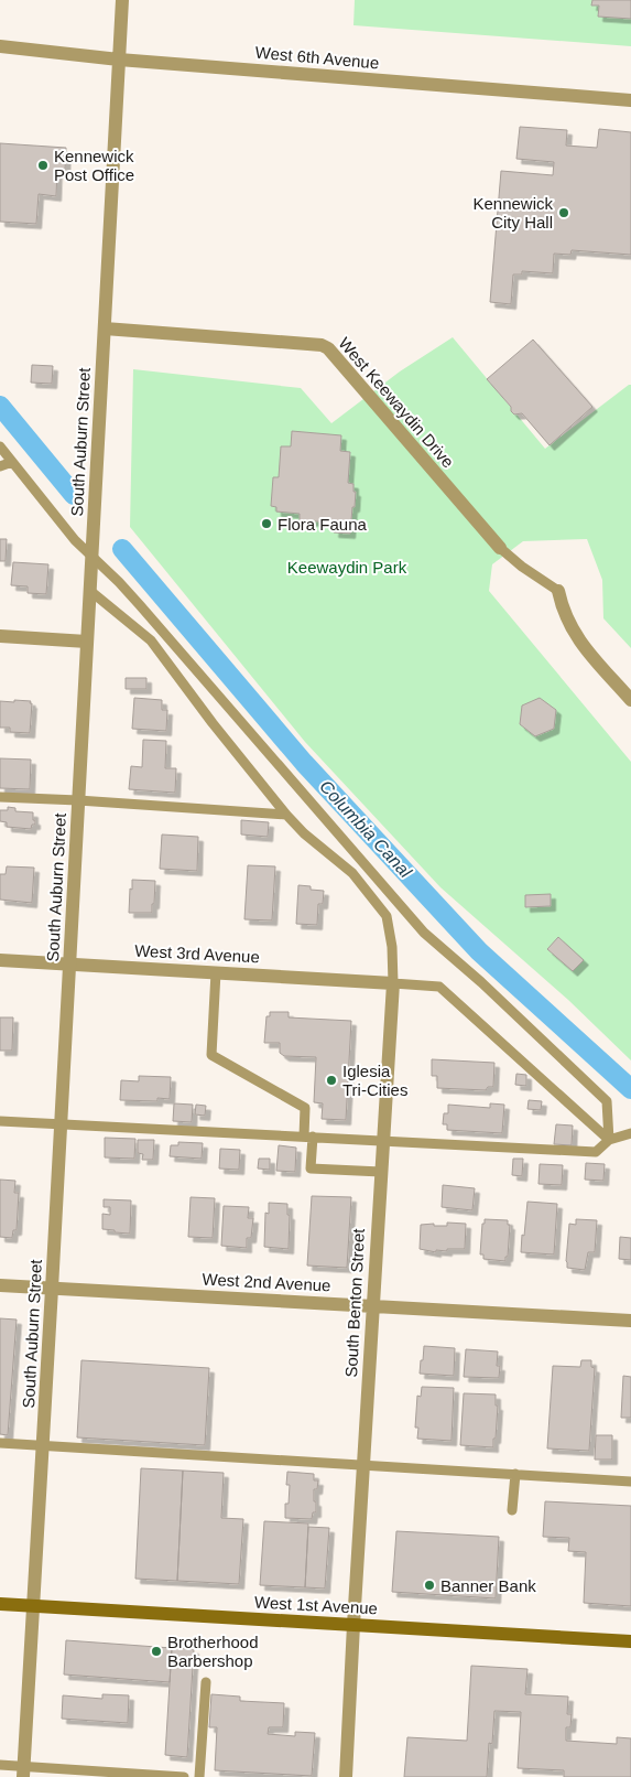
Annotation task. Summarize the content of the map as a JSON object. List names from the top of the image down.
{
  "streets": {
    "main road": ["West 1st Avenue"],
    "street": [
      "West 6th Avenue",
      "West Keewaydin Drive",
      "South Auburn Street",
      "West 3rd Avenue",
      "West 2nd Avenue",
      "South Benton Street"
    ]
  },
  "crossings": [
    ["West 6th Avenue", "South Auburn Street"],
    ["West Keewaydin Drive", "South Auburn Street"],
    ["South Auburn Street", "West 3rd Avenue"],
    ["South Auburn Street", "West 2nd Avenue"],
    ["South Auburn Street", "West 1st Avenue"],
    ["West 3rd Avenue", "South Benton Street"],
    ["West 2nd Avenue", "South Benton Street"],
    ["South Benton Street", "West 1st Avenue"]
  ],
  "water": ["Columbia Canal"],
  "parks": ["Keewaydin Park"],
  "places": [
    "Kennewick Post Office",
    "Kennewick City Hall",
    "Flora Fauna",
    "Iglesia Tri-Cities",
    "Banner Bank",
    "Brotherhood Barbershop"
  ]
}
